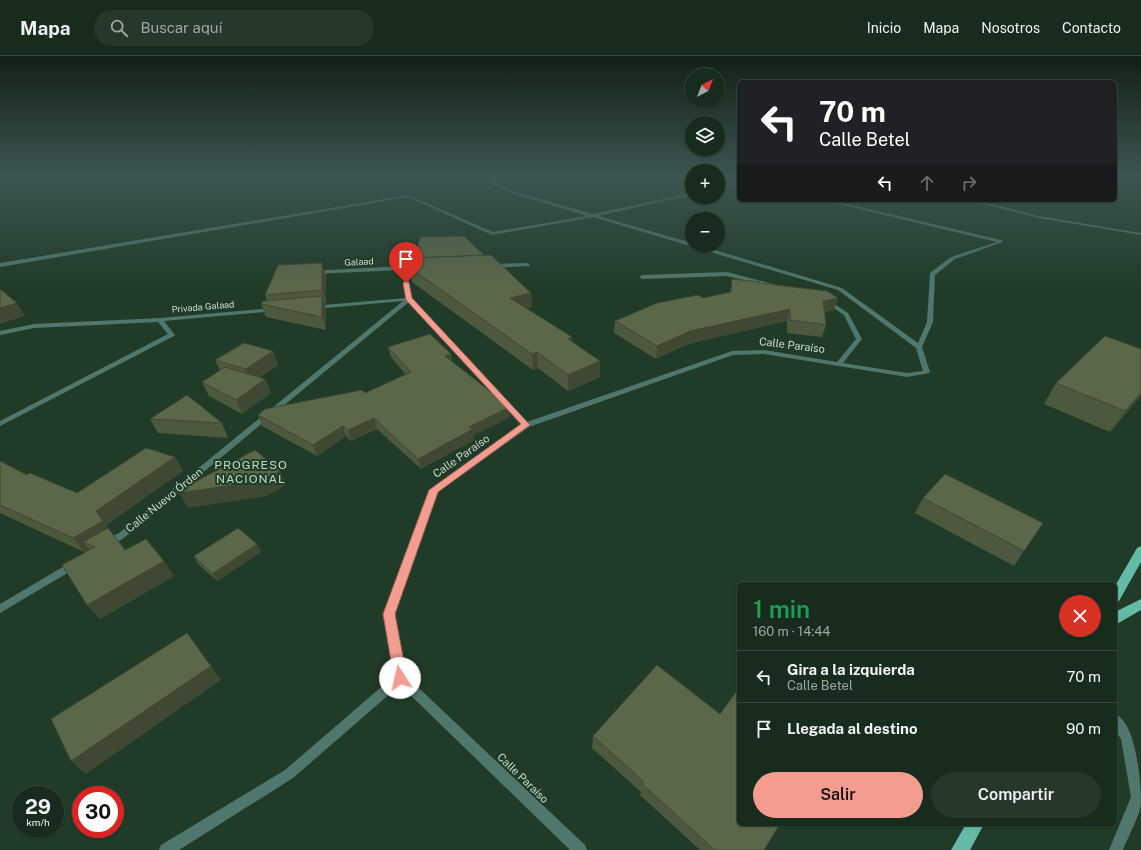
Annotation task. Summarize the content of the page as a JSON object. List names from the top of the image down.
{
  "streets": {
    "street": [
      "Galaad",
      "Privada Galaad",
      "Calle Paraíso",
      "Calle Nuevo Órden"
    ]
  },
  "districts": ["PROGRESO NACIONAL"],
  "north": "top right",
  "page": {
    "header": "Mapa",
    "search": "Buscar aquí",
    "nav": [
      "Inicio",
      "Mapa",
      "Nosotros",
      "Contacto"
    ],
    "map_buttons": ["+", "−"],
    "turn": ["70 m", "Calle Betel"],
    "heading": ["1 min", "160 m · 14:44"],
    "list": [
      {
        "name": "Gira a la izquierda",
        "note": "Calle Betel",
        "value": "70 m"
      },
      {
        "name": "Llegada al destino",
        "value": "90 m"
      }
    ],
    "buttons": ["Salir", "Compartir"],
    "speed": "29 km/h",
    "limit": "30"
  }
}
